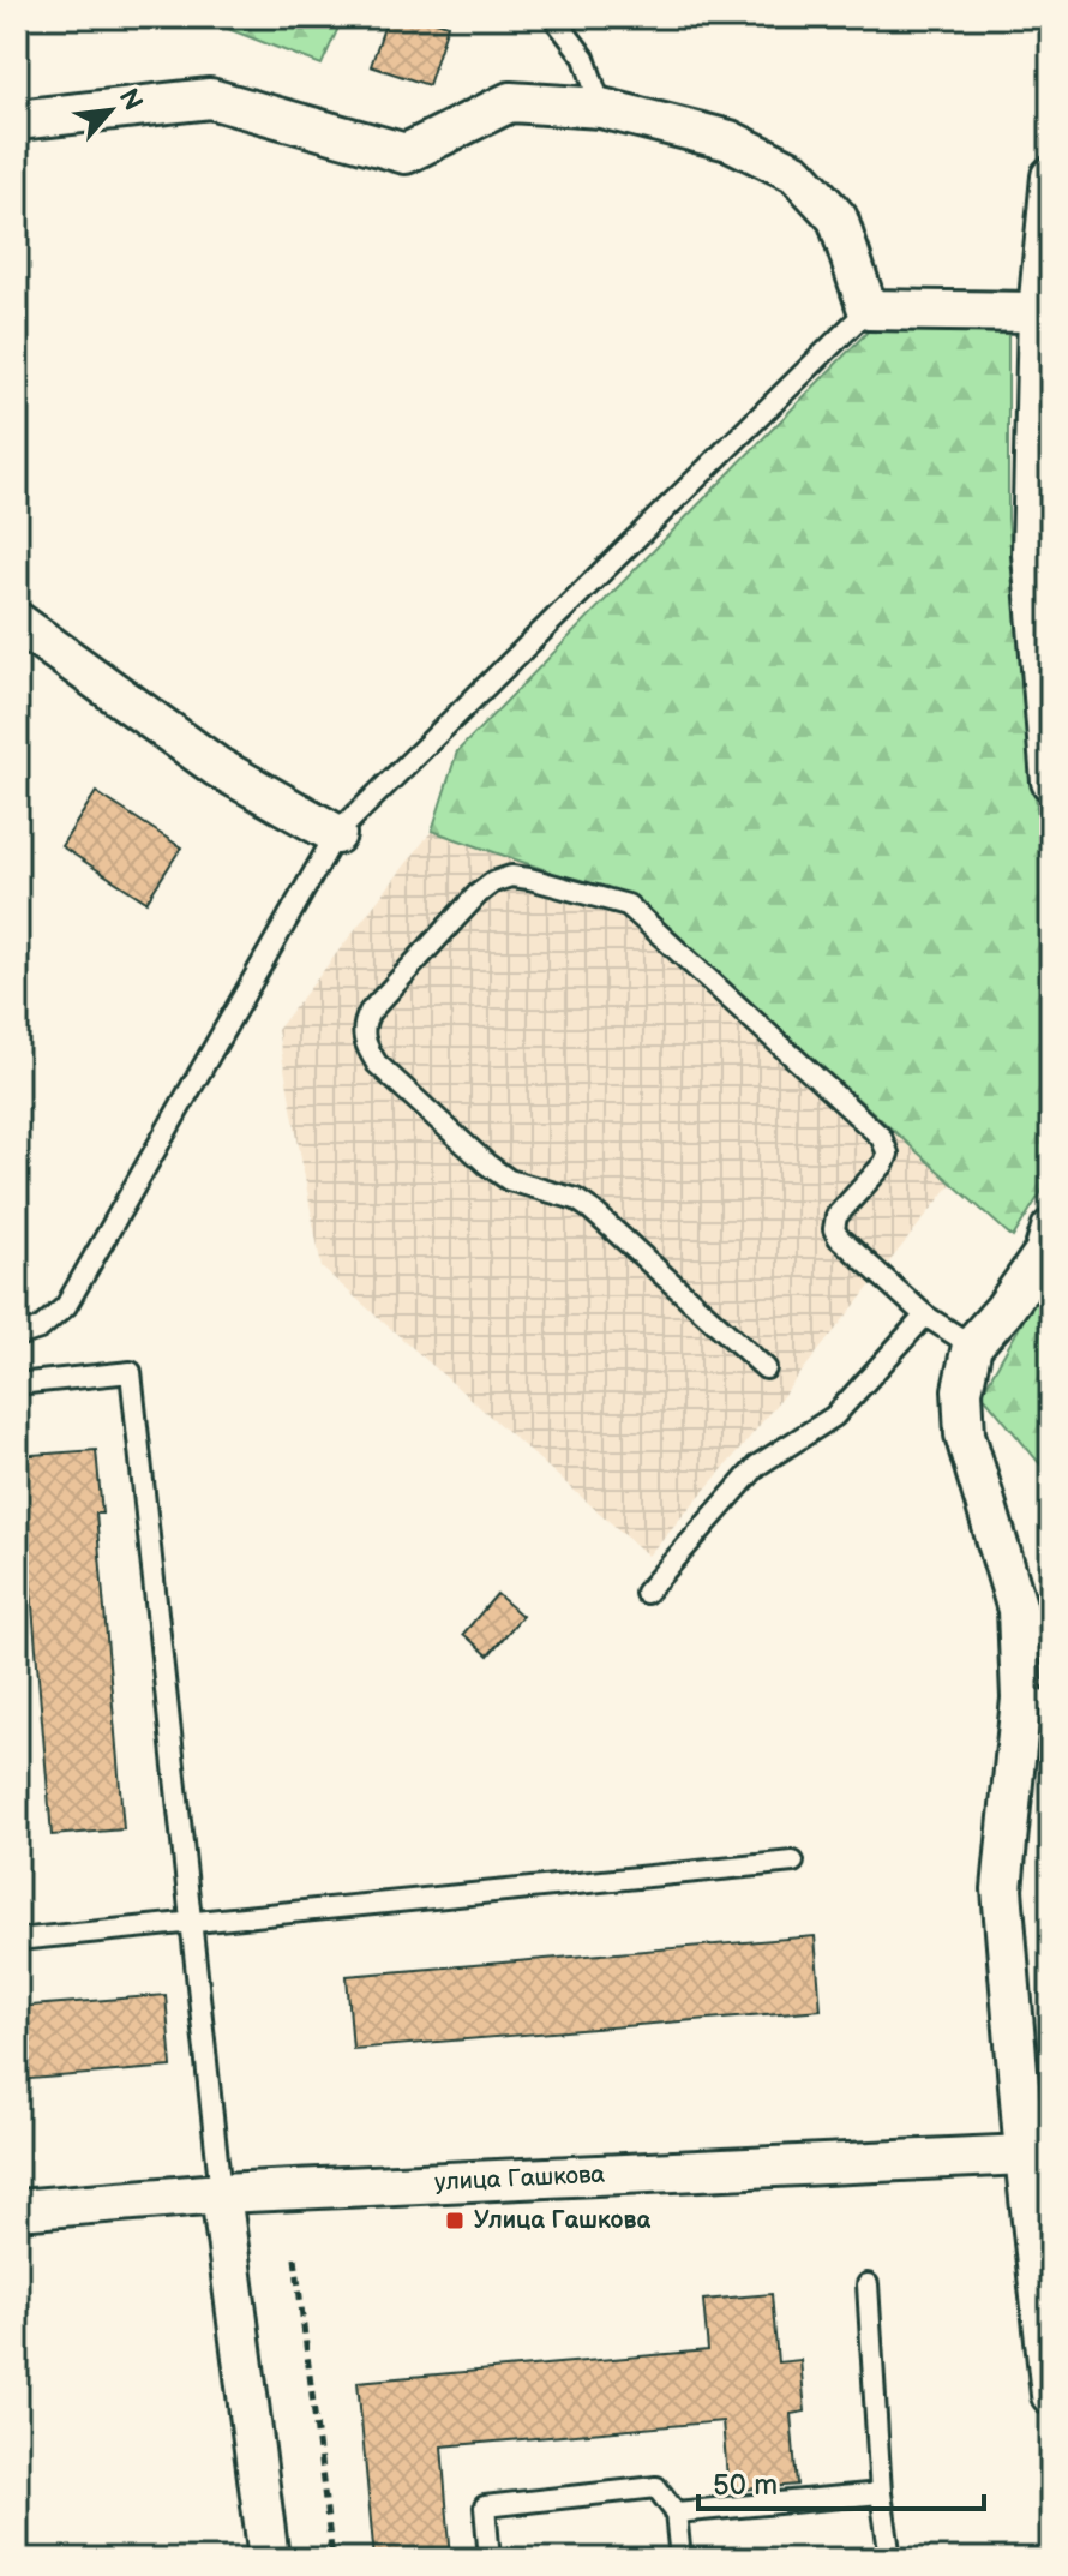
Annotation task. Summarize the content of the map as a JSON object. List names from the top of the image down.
{
  "streets": {
    "street": ["улица Гашкова"]
  },
  "places": {
    "transit": ["Улица Гашкова"]
  },
  "scale_bar": "50 m",
  "north": "top right"
}
